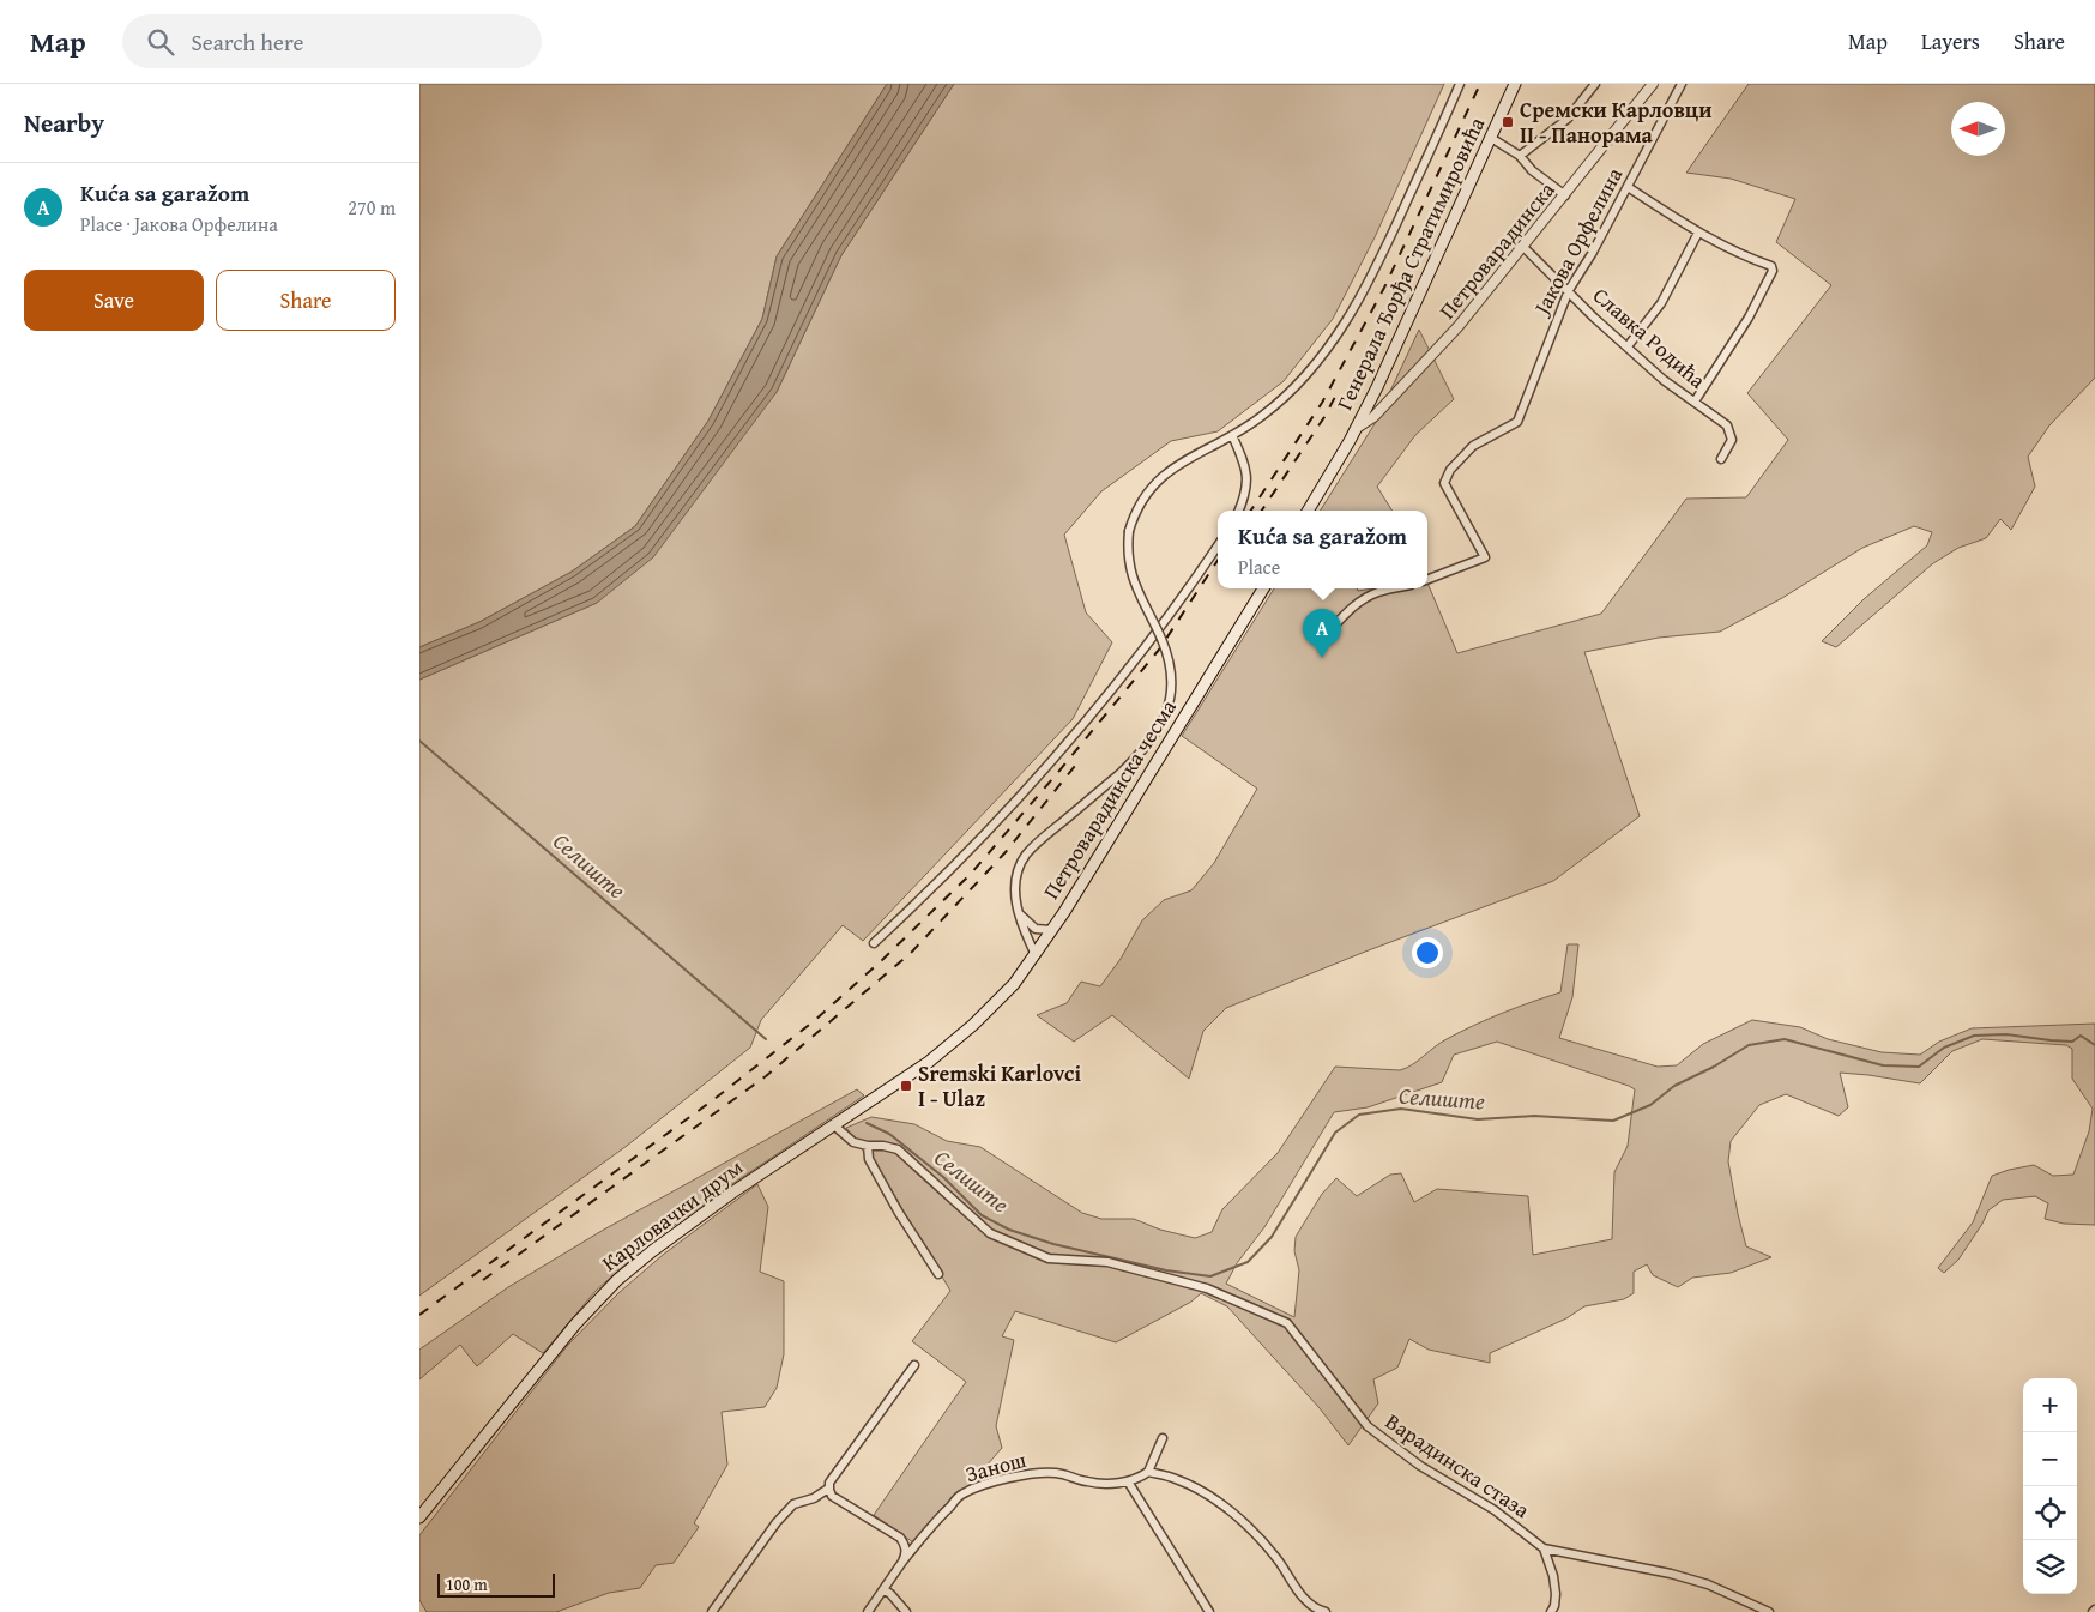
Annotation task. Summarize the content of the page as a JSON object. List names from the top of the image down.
{
  "streets": {
    "main road": ["Генерала Ђорђа Стратимировића", "Петроварадинска чесма", "Карловачки друм"],
    "street": [
      "Јакова Орфелина",
      "Петроварадинска",
      "Славка Родића",
      "Варадинска стаза",
      "Занош"
    ]
  },
  "crossings": [
    ["Јакова Орфелина", "Славка Родића"],
    ["Петроварадинска", "Генерала Ђорђа Стратимировића"],
    ["Петроварадинска", "Славка Родића"],
    ["Петроварадинска чесма", "Карловачки друм"]
  ],
  "water": ["Селиште"],
  "places": {
    "transit": ["Сремски Карловци II - Панорама", "Sremski Karlovci I - Ulaz"]
  },
  "scale_bar": "100 m",
  "north": "left",
  "page": {
    "header": "Map",
    "search": "Search here",
    "nav": ["Map", "Layers", "Share"],
    "heading": "Nearby",
    "list": [
      {
        "mark": "A",
        "name": "Kuća sa garažom",
        "note": "Place · Јакова Орфелина",
        "value": "270 m"
      }
    ],
    "buttons": ["Save", "Share"],
    "popup": ["Kuća sa garažom", "Place"],
    "pins": "A",
    "map_buttons": ["+", "−"],
    "scale": "100 m"
  }
}
